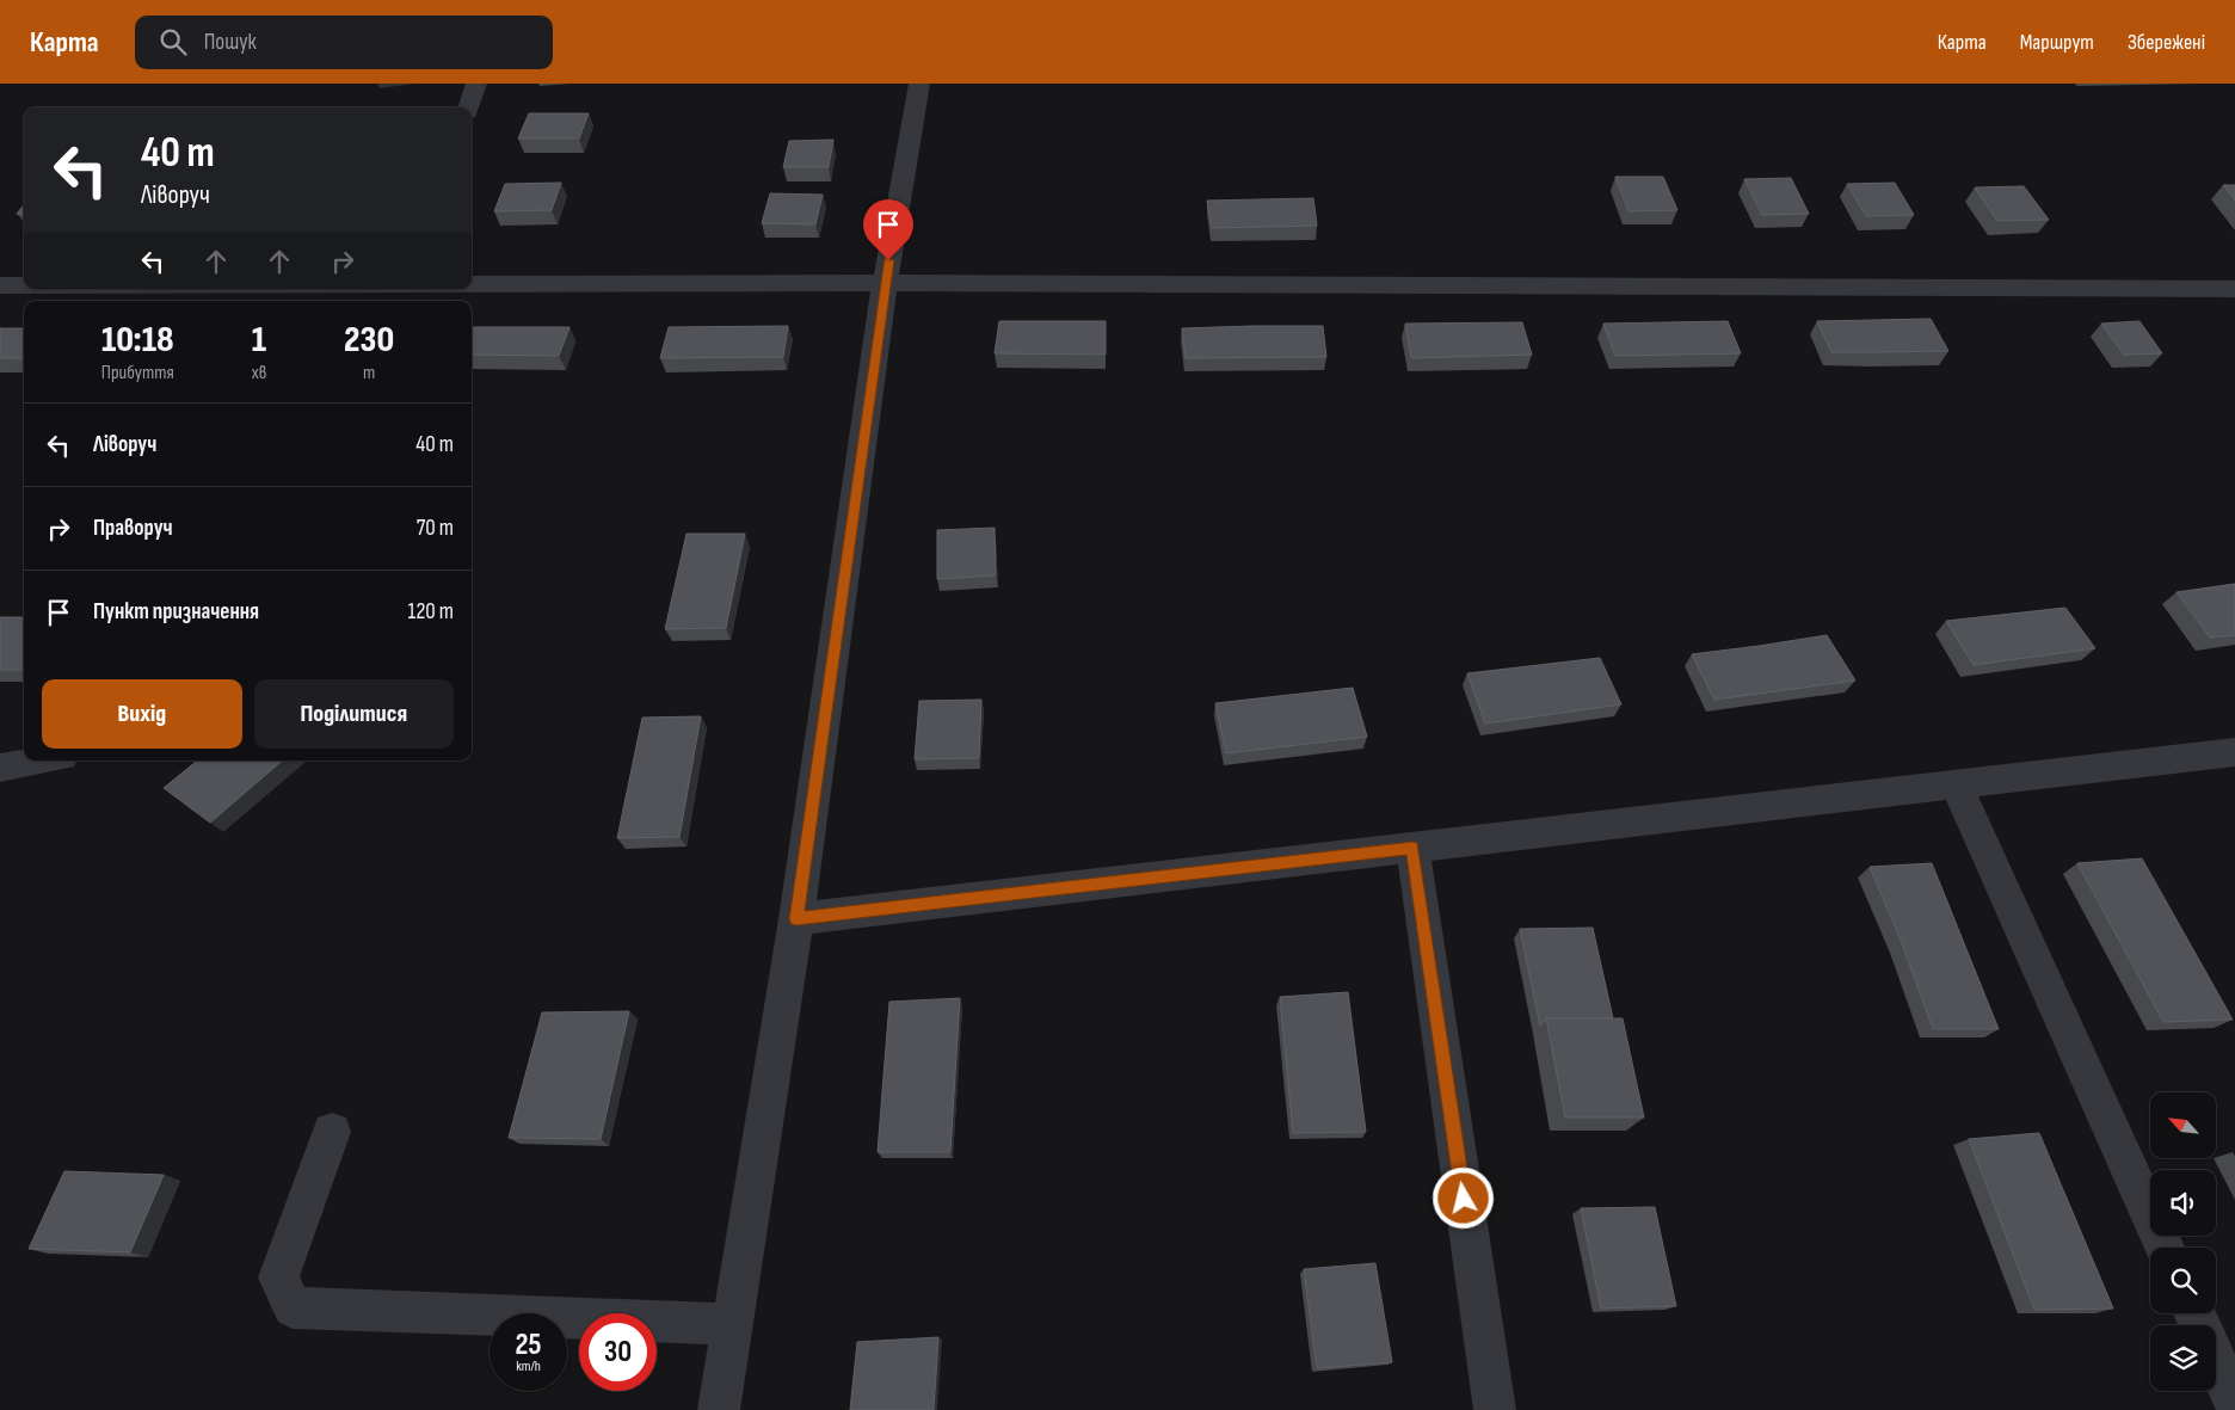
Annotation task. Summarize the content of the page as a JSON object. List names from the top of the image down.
{
  "north": "top left",
  "page": {
    "header": "Карта",
    "search": "Пошук",
    "nav": ["Карта", "Маршрут", "Збережені"],
    "turn": ["40 m", "Ліворуч"],
    "eta": [
      "10:18",
      "Прибуття",
      "1",
      "хв",
      "230",
      "m"
    ],
    "list": [
      {
        "name": "Ліворуч",
        "value": "40 m"
      },
      {
        "name": "Праворуч",
        "value": "70 m"
      },
      {
        "name": "Пункт призначення",
        "value": "120 m"
      }
    ],
    "buttons": ["Вихід", "Поділитися"],
    "speed": "25 km/h",
    "limit": "30"
  }
}
